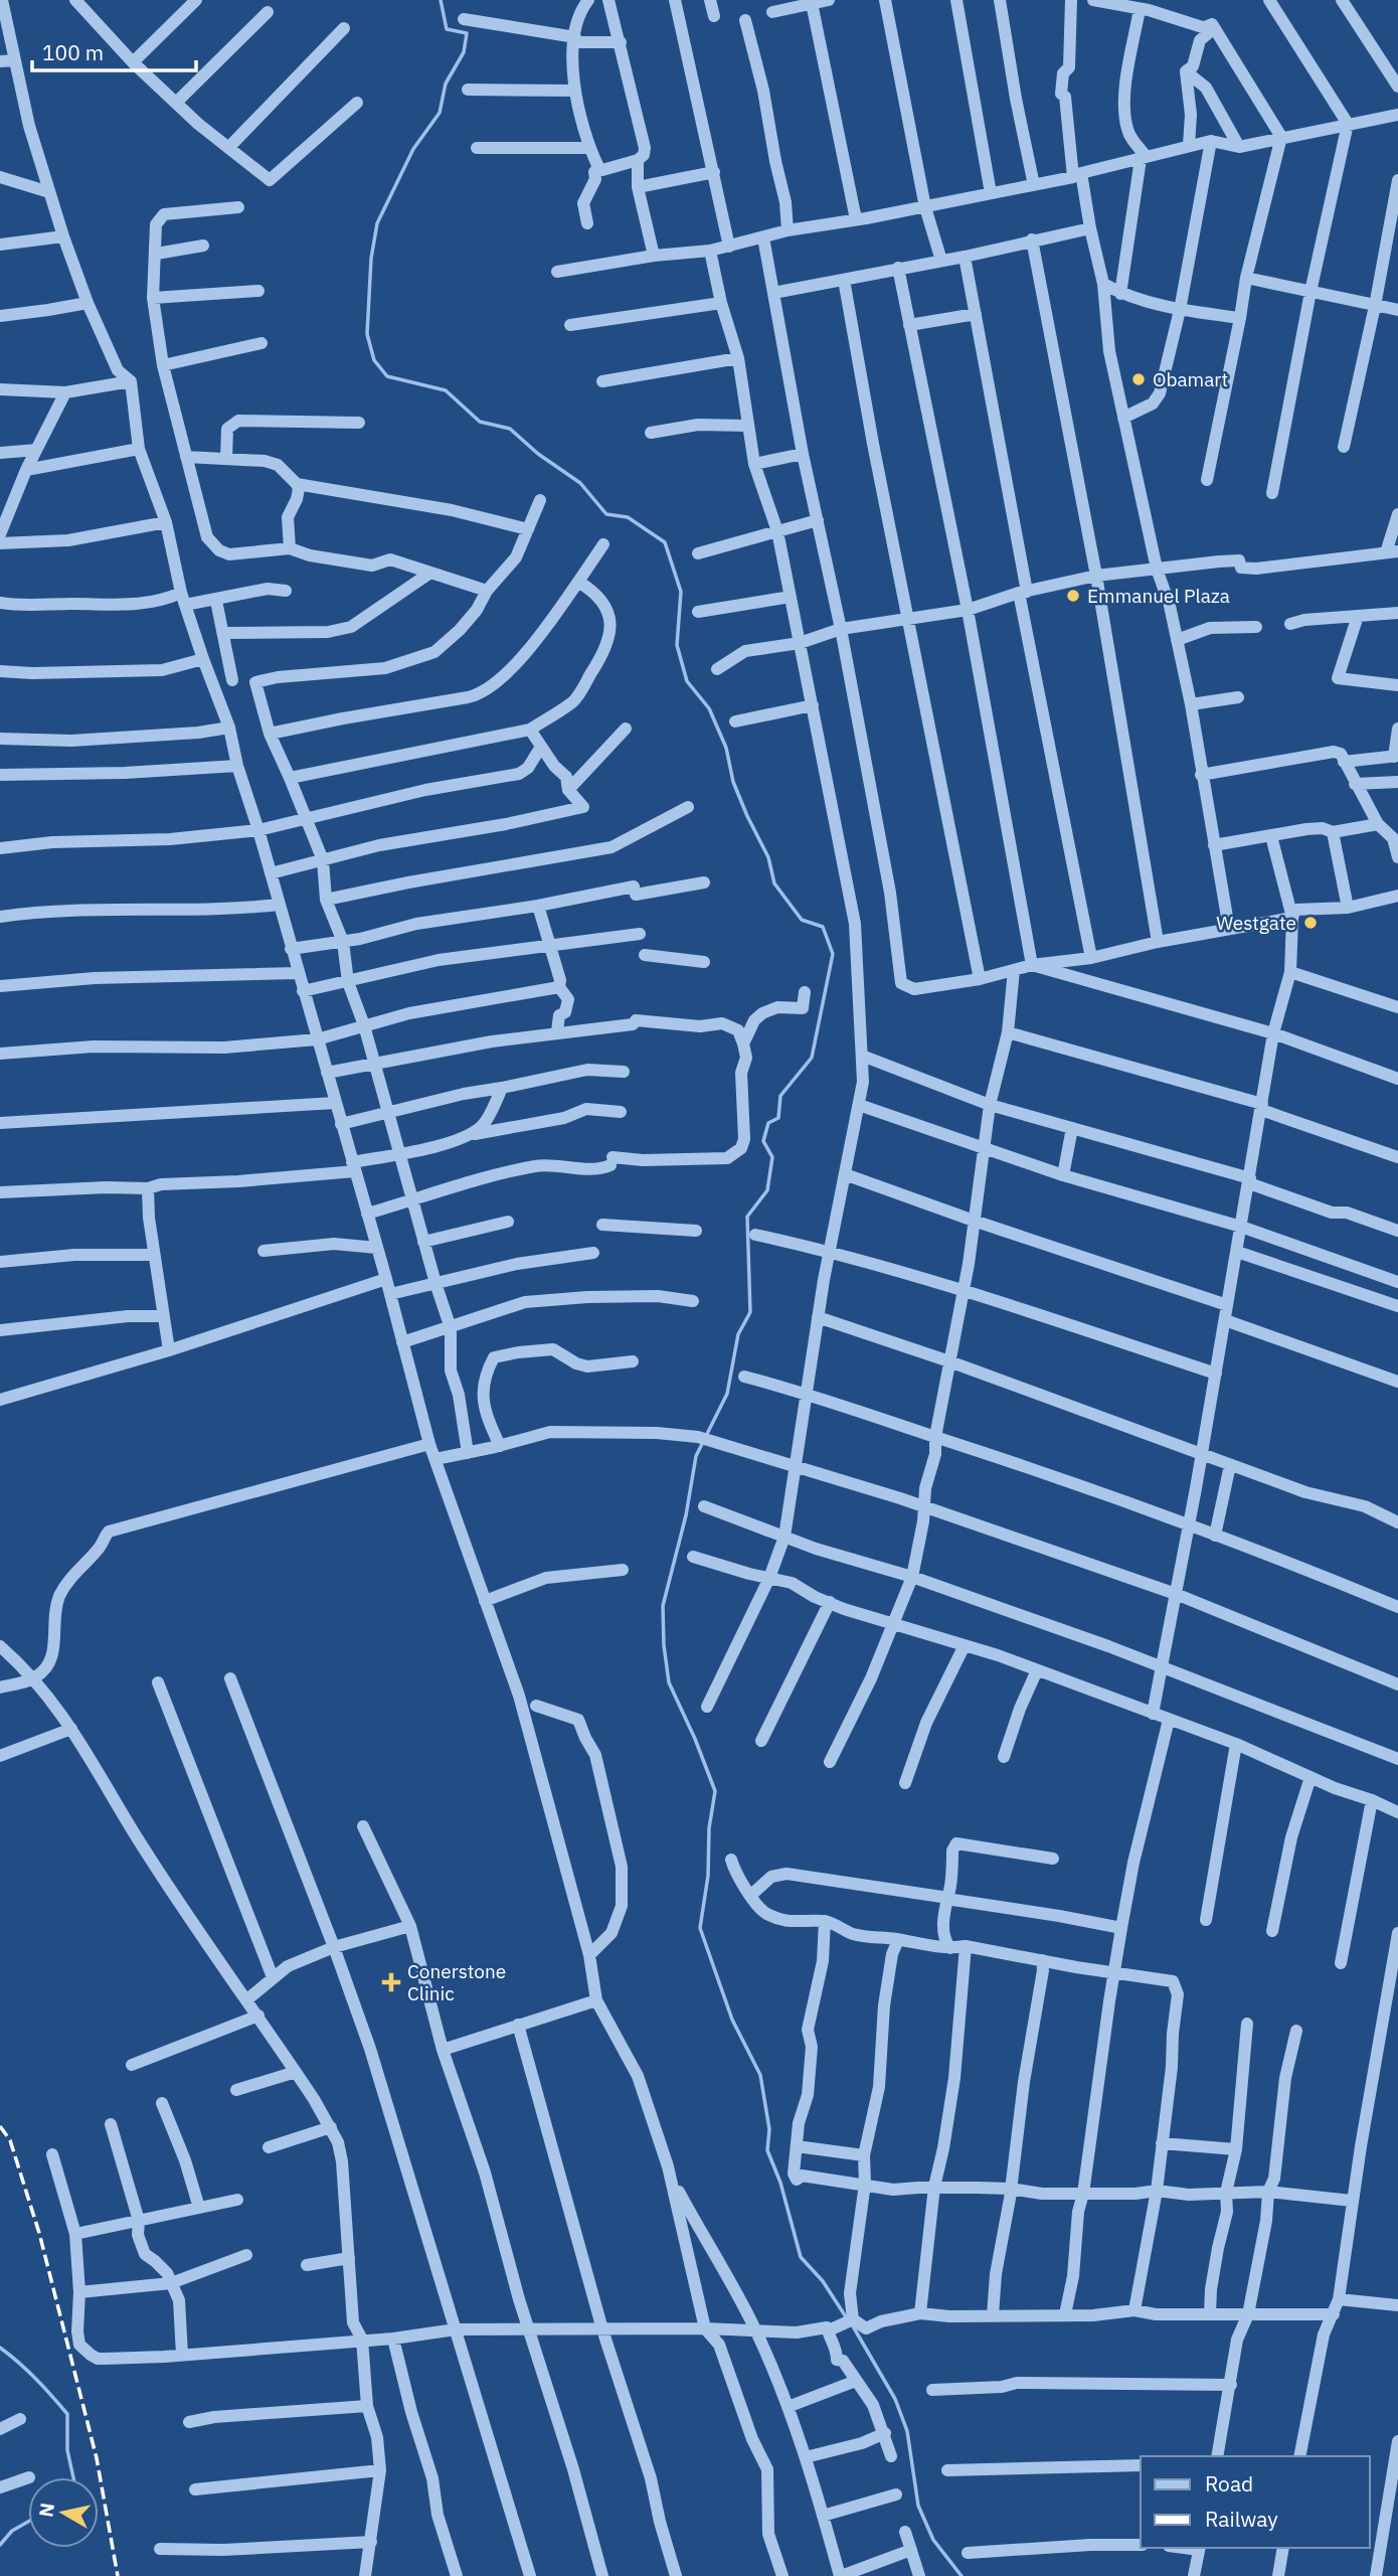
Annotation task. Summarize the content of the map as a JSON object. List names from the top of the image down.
{
  "places": {
    "other": ["Obamart", "Emmanuel Plaza", "Westgate"],
    "health": ["Conerstone Clinic"]
  },
  "legend": ["Road", "Railway"],
  "scale_bar": "100 m",
  "north": "left"
}
